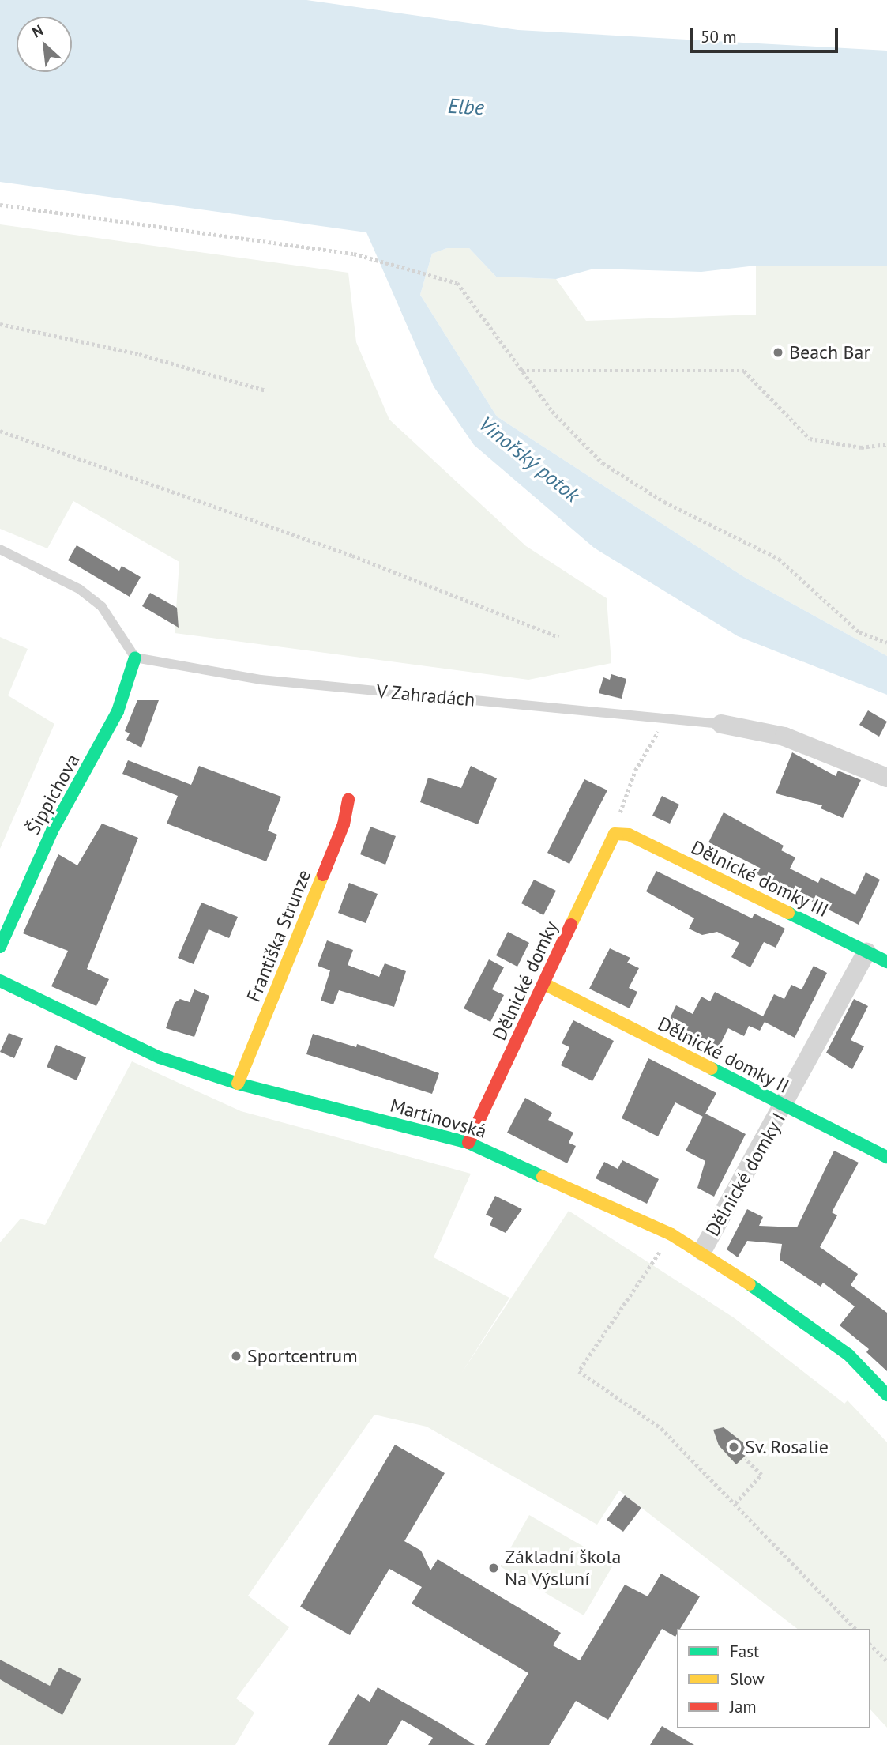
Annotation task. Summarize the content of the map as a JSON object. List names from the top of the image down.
{
  "streets": {
    "street": [
      "V Zahradách",
      "Šippichova",
      "Dělnické domky III",
      "Františka Strunze",
      "Dělnické domky",
      "Dělnické domky II",
      "Martinovská",
      "Dělnické domky I"
    ]
  },
  "crossings": [
    ["V Zahradách", "Šippichova"],
    ["Dělnické domky III", "Dělnické domky"],
    ["Dělnické domky III", "Dělnické domky I"],
    ["Františka Strunze", "Martinovská"],
    ["Dělnické domky", "Dělnické domky II"],
    ["Dělnické domky", "Martinovská"],
    ["Dělnické domky II", "Dělnické domky I"],
    ["Martinovská", "Dělnické domky I"]
  ],
  "water": ["Elbe", "Vinořský potok"],
  "places": [
    "Beach Bar",
    "Sportcentrum",
    "Sv. Rosalie",
    "Základní škola Na Výsluní"
  ],
  "legend": ["Fast", "Slow", "Jam"],
  "scale_bar": "50 m",
  "north": "top left"
}
